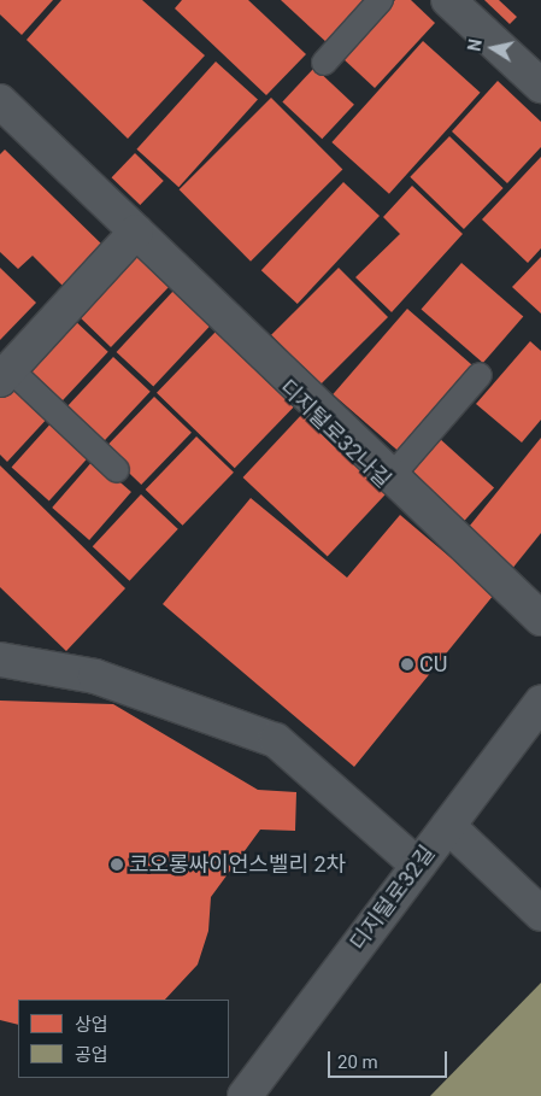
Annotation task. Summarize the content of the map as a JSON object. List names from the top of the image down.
{
  "streets": {
    "street": ["디지털로32나길", "디지털로32길"]
  },
  "places": ["CU", "코오롱싸이언스벨리 2차"],
  "legend": ["상업", "공업"],
  "scale_bar": "20 m",
  "north": "left"
}
